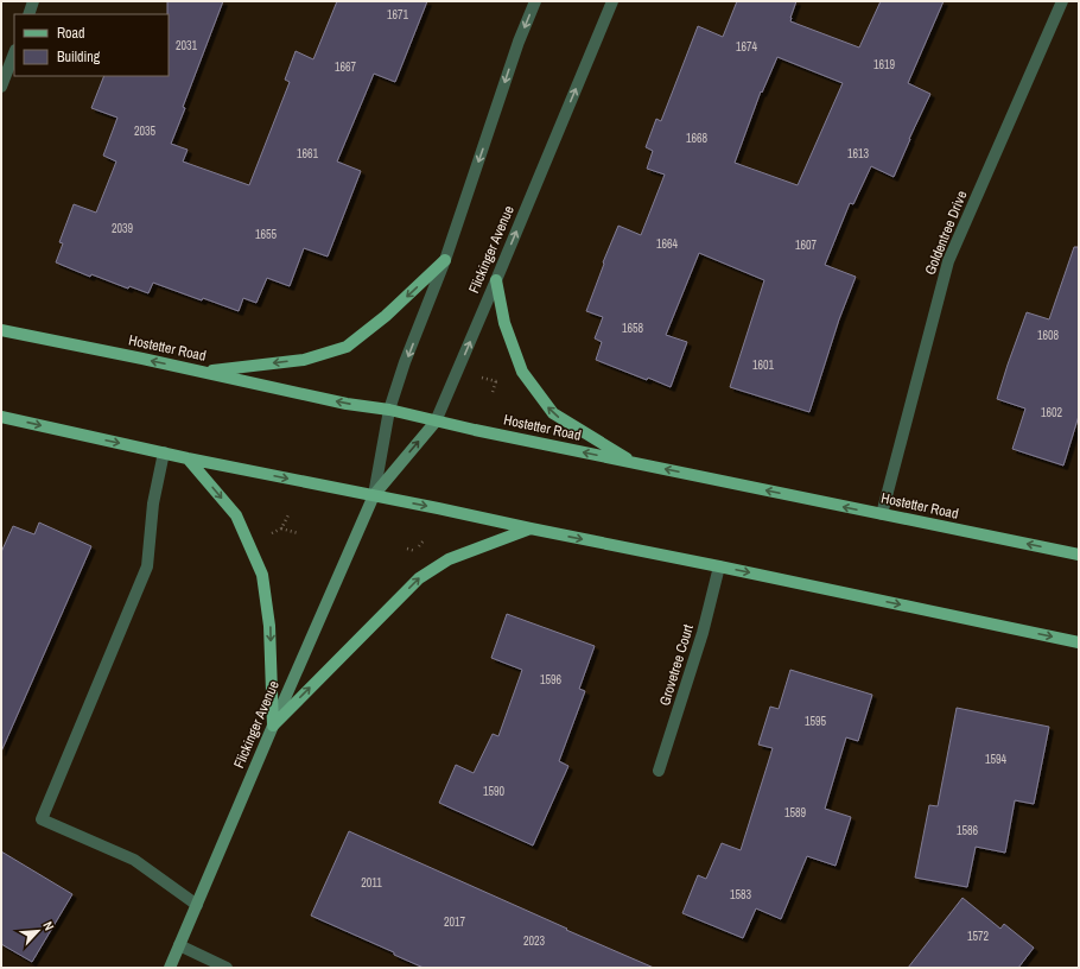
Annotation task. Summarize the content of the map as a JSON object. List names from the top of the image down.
{
  "streets": {
    "main road": ["Flickinger Avenue", "Hostetter Road"],
    "street": ["Goldentree Drive", "Grovetree Court"]
  },
  "crossings": [
    ["Goldentree Drive", "Hostetter Road"],
    ["Flickinger Avenue", "Hostetter Road"]
  ],
  "house_numbers": [
    "1671",
    "2031",
    "1674",
    "1619",
    "1667",
    "2035",
    "1668",
    "1661",
    "1613",
    "2039",
    "1655",
    "1664",
    "1607",
    "1658",
    "1608",
    "1601",
    "1602",
    "1596",
    "1595",
    "1594",
    "1590",
    "1589",
    "1586",
    "2011",
    "1583",
    "2017",
    "1572",
    "2023"
  ],
  "legend": ["Road", "Building"],
  "north": "top right"
}
